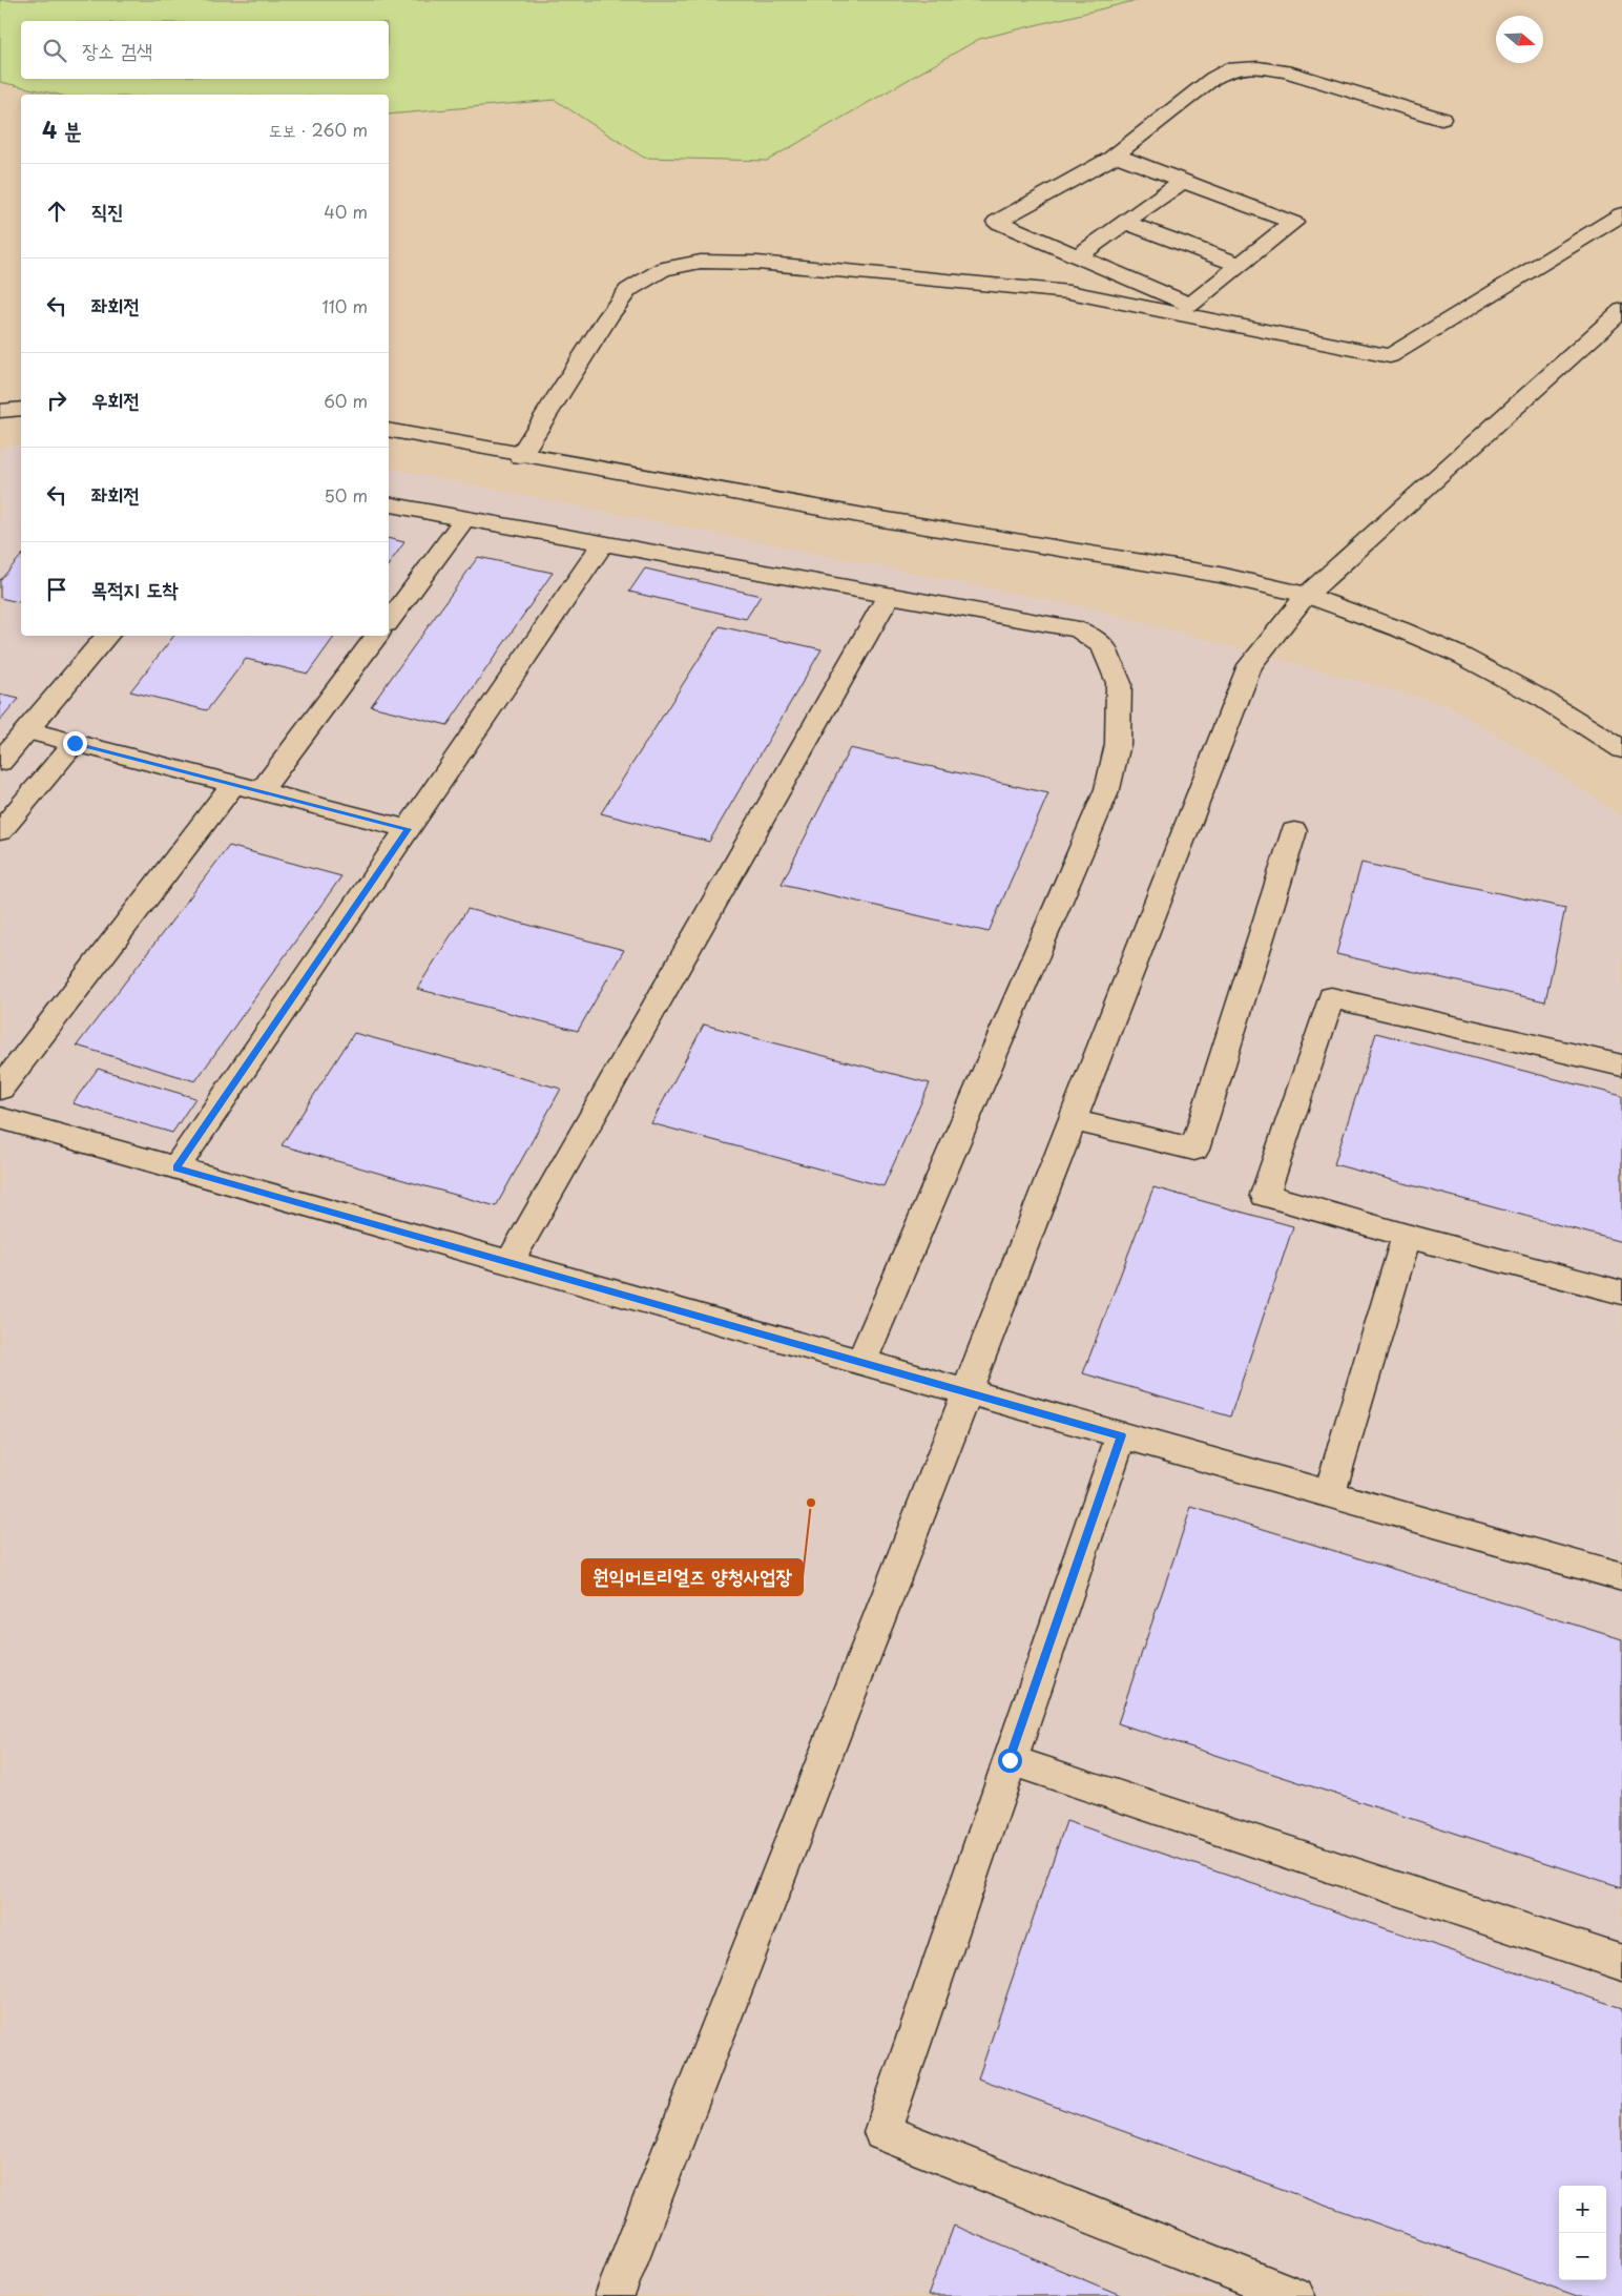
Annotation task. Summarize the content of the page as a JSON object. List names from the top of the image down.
{
  "places": ["원익머트리얼즈 양청사업장"],
  "north": "right",
  "page": {
    "search": "장소 검색",
    "heading": ["4 분", "도보 · 260 m"],
    "list": [
      ["직진", "40 m"],
      ["좌회전", "110 m"],
      ["우회전", "60 m"],
      ["좌회전", "50 m"],
      "목적지 도착"
    ],
    "map_buttons": ["+", "−"]
  }
}
